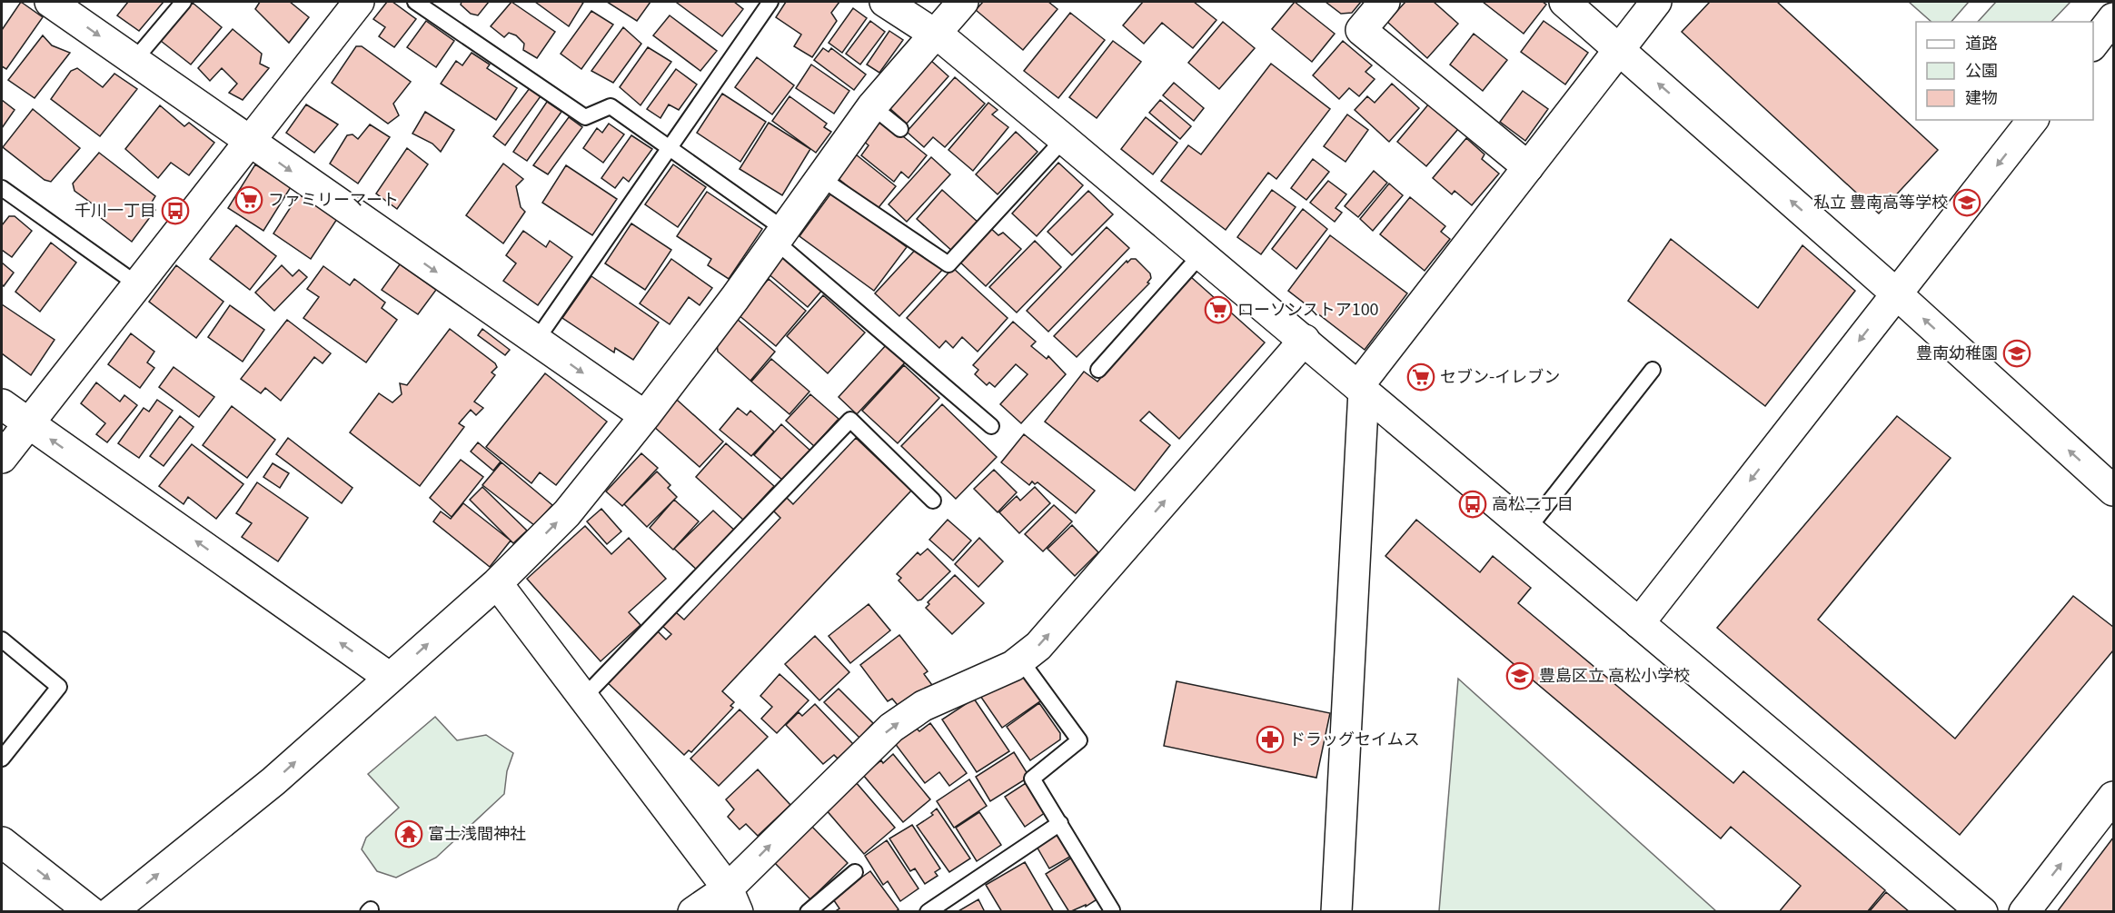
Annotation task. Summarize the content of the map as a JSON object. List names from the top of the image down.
{
  "places": {
    "supermarket": ["ファミリーマート", "ローソンストア100", "セブン-イレブン"],
    "school or university": ["私立 豊南高等学校", "豊南幼稚園", "豊島区立 高松小学校"],
    "bus stop": ["千川一丁目", "高松二丁目"],
    "pharmacy": ["ドラッグセイムス"],
    "temple": ["富士浅間神社"]
  },
  "legend": ["道路", "公園", "建物"]
}
